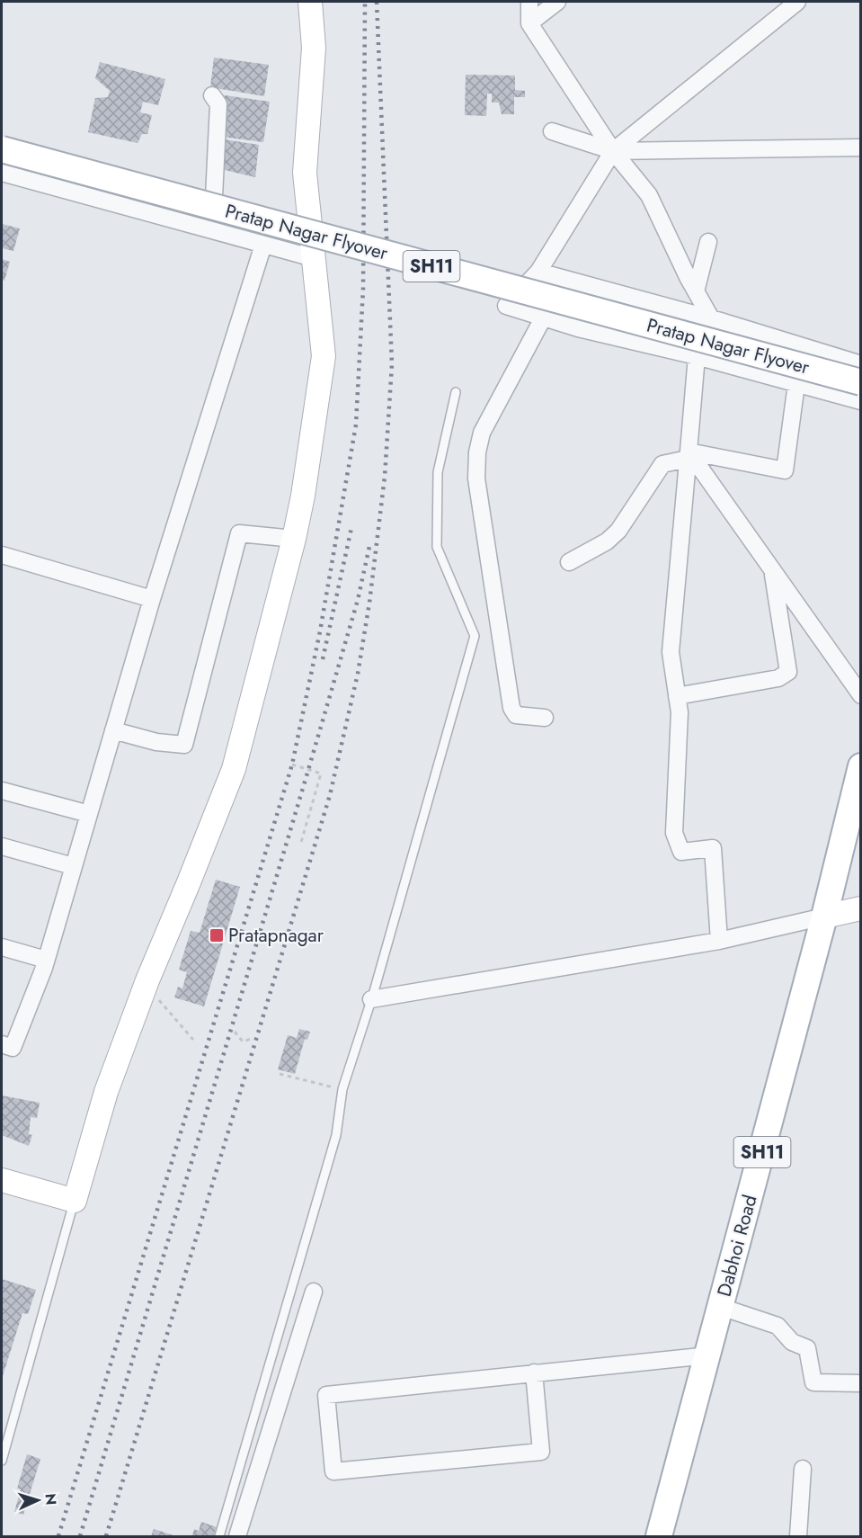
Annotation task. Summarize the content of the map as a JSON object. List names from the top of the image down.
{
  "streets": {
    "main road": ["Pratap Nagar Flyover", "SH11", "Dabhoi Road"]
  },
  "places": {
    "transit": ["Pratapnagar"]
  },
  "north": "right"
}
